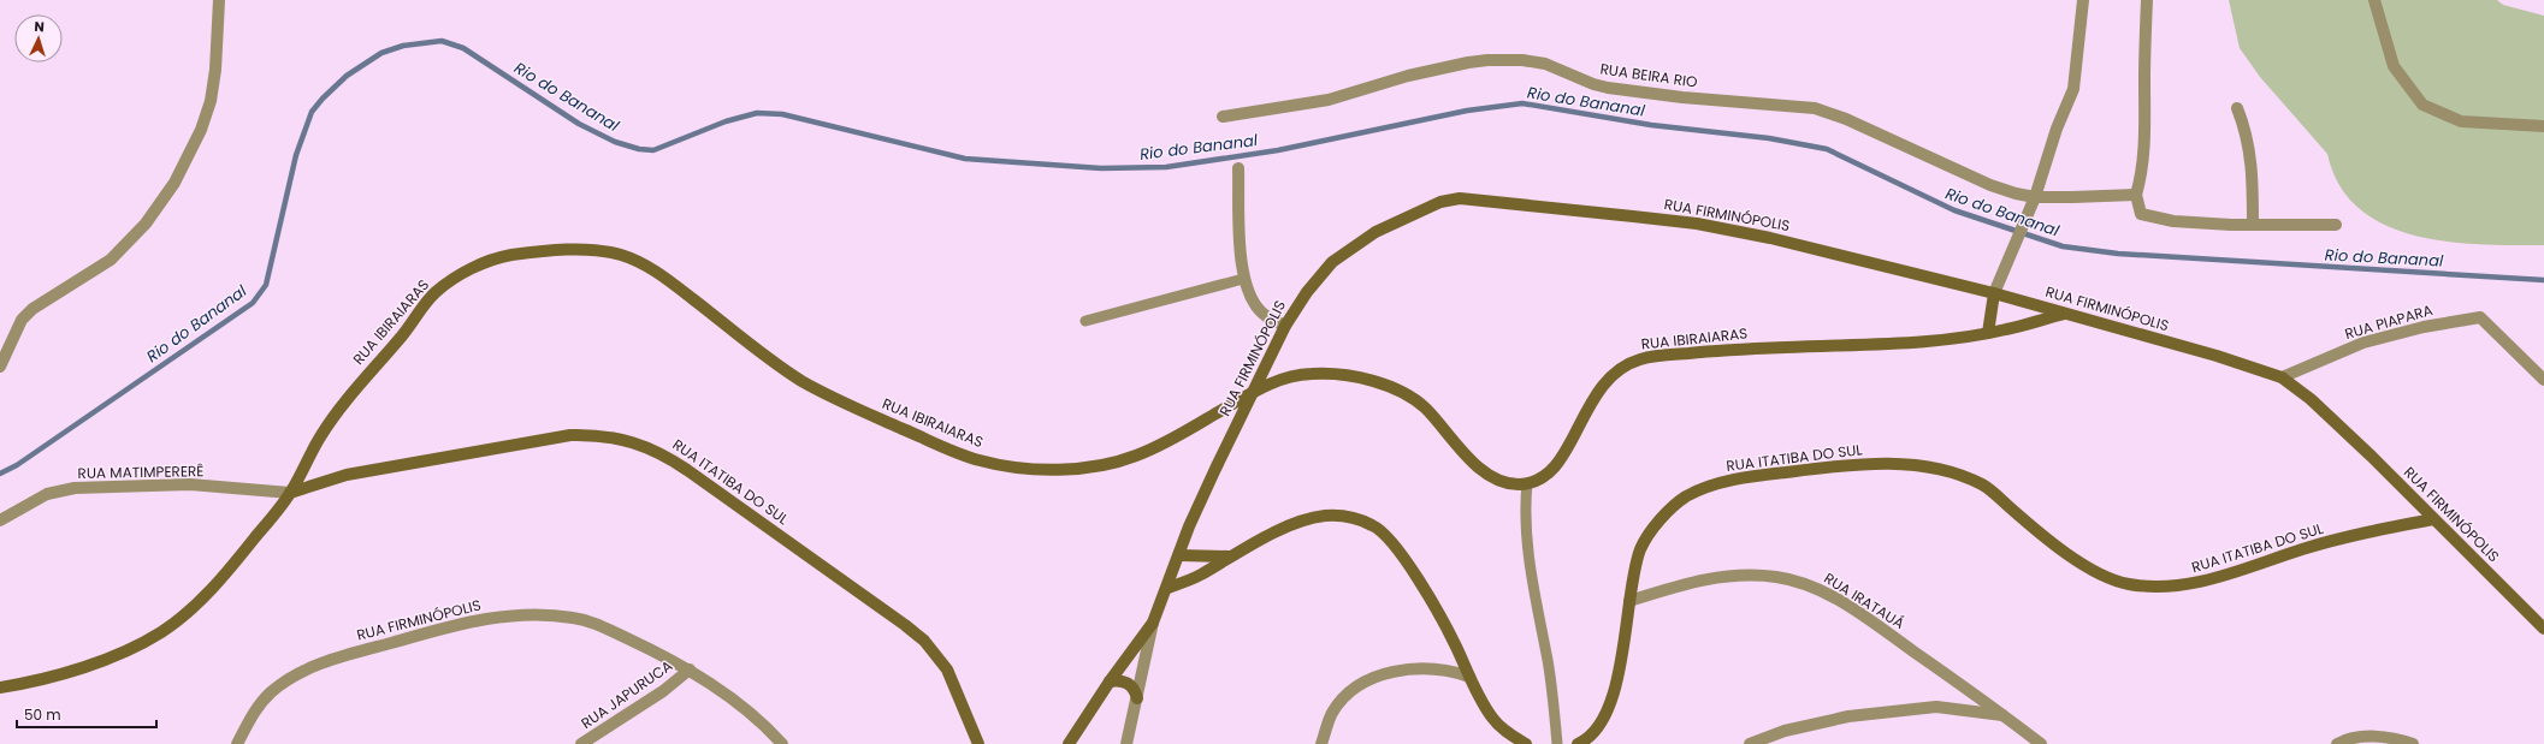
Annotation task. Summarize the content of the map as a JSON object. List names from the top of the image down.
{
  "streets": {
    "main road": ["RUA FIRMINÓPOLIS", "RUA IBIRAIARAS", "RUA ITATIBA DO SUL"],
    "street": [
      "RUA BEIRA RIO",
      "RUA PIAPARA",
      "RUA MATIMPERERÊ",
      "RUA IRATAUÁ",
      "RUA JAPURUCA"
    ]
  },
  "crossings": [
    ["RUA FIRMINÓPOLIS", "RUA IBIRAIARAS"],
    ["RUA FIRMINÓPOLIS", "RUA PIAPARA"],
    ["RUA FIRMINÓPOLIS", "RUA ITATIBA DO SUL"],
    ["RUA FIRMINÓPOLIS", "RUA JAPURUCA"],
    ["RUA IBIRAIARAS", "RUA ITATIBA DO SUL"],
    ["RUA IBIRAIARAS", "RUA MATIMPERERÊ"],
    ["RUA ITATIBA DO SUL", "RUA MATIMPERERÊ"],
    ["RUA ITATIBA DO SUL", "RUA IRATAUÁ"]
  ],
  "water": ["Rio do Bananal"],
  "scale_bar": "50 m",
  "north": "top"
}
